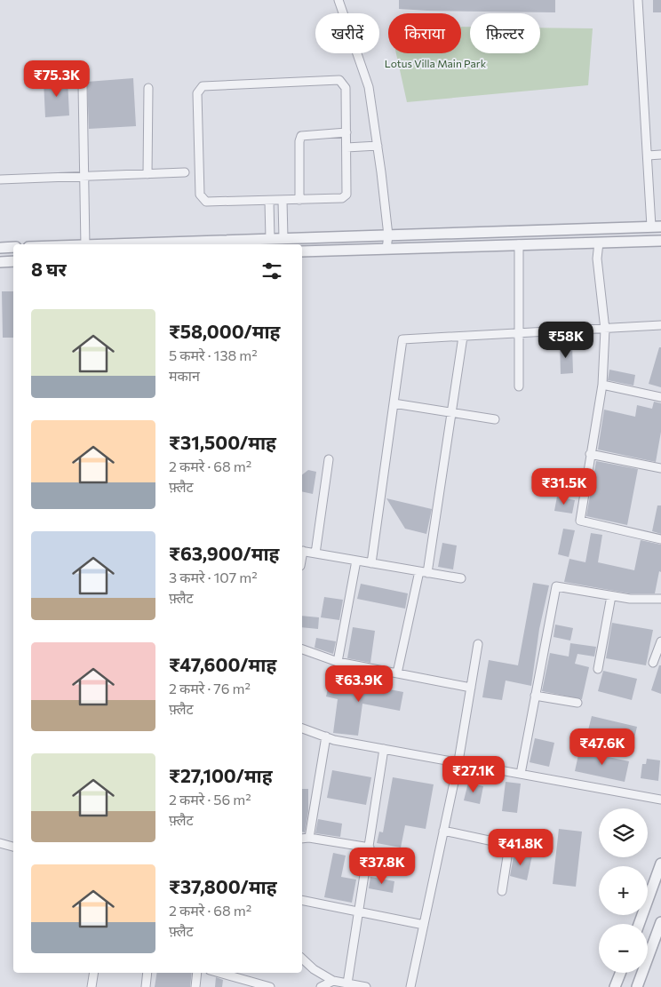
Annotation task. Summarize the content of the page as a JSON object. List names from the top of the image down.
{
  "parks": ["Lotus Villa Main Park"],
  "page": {
    "chip": ["खरीदें", "किराया", "फ़िल्टर"],
    "price": [
      "₹75.3K",
      "₹58K",
      "₹31.5K",
      "₹63.9K",
      "₹47.6K",
      "₹27.1K",
      "₹41.8K",
      "₹37.8K"
    ],
    "heading": "8 घर",
    "list": [
      {
        "name": "₹58,000/माह",
        "note": "5 कमरे · 138 m² · मकान"
      },
      {
        "name": "₹31,500/माह",
        "note": "2 कमरे · 68 m² · फ़्लैट"
      },
      {
        "name": "₹63,900/माह",
        "note": "3 कमरे · 107 m² · फ़्लैट"
      },
      {
        "name": "₹47,600/माह",
        "note": "2 कमरे · 76 m² · फ़्लैट"
      },
      {
        "name": "₹27,100/माह",
        "note": "2 कमरे · 56 m² · फ़्लैट"
      },
      {
        "name": "₹37,800/माह",
        "note": "2 कमरे · 68 m² · फ़्लैट"
      }
    ],
    "map_buttons": ["+", "−"]
  }
}
